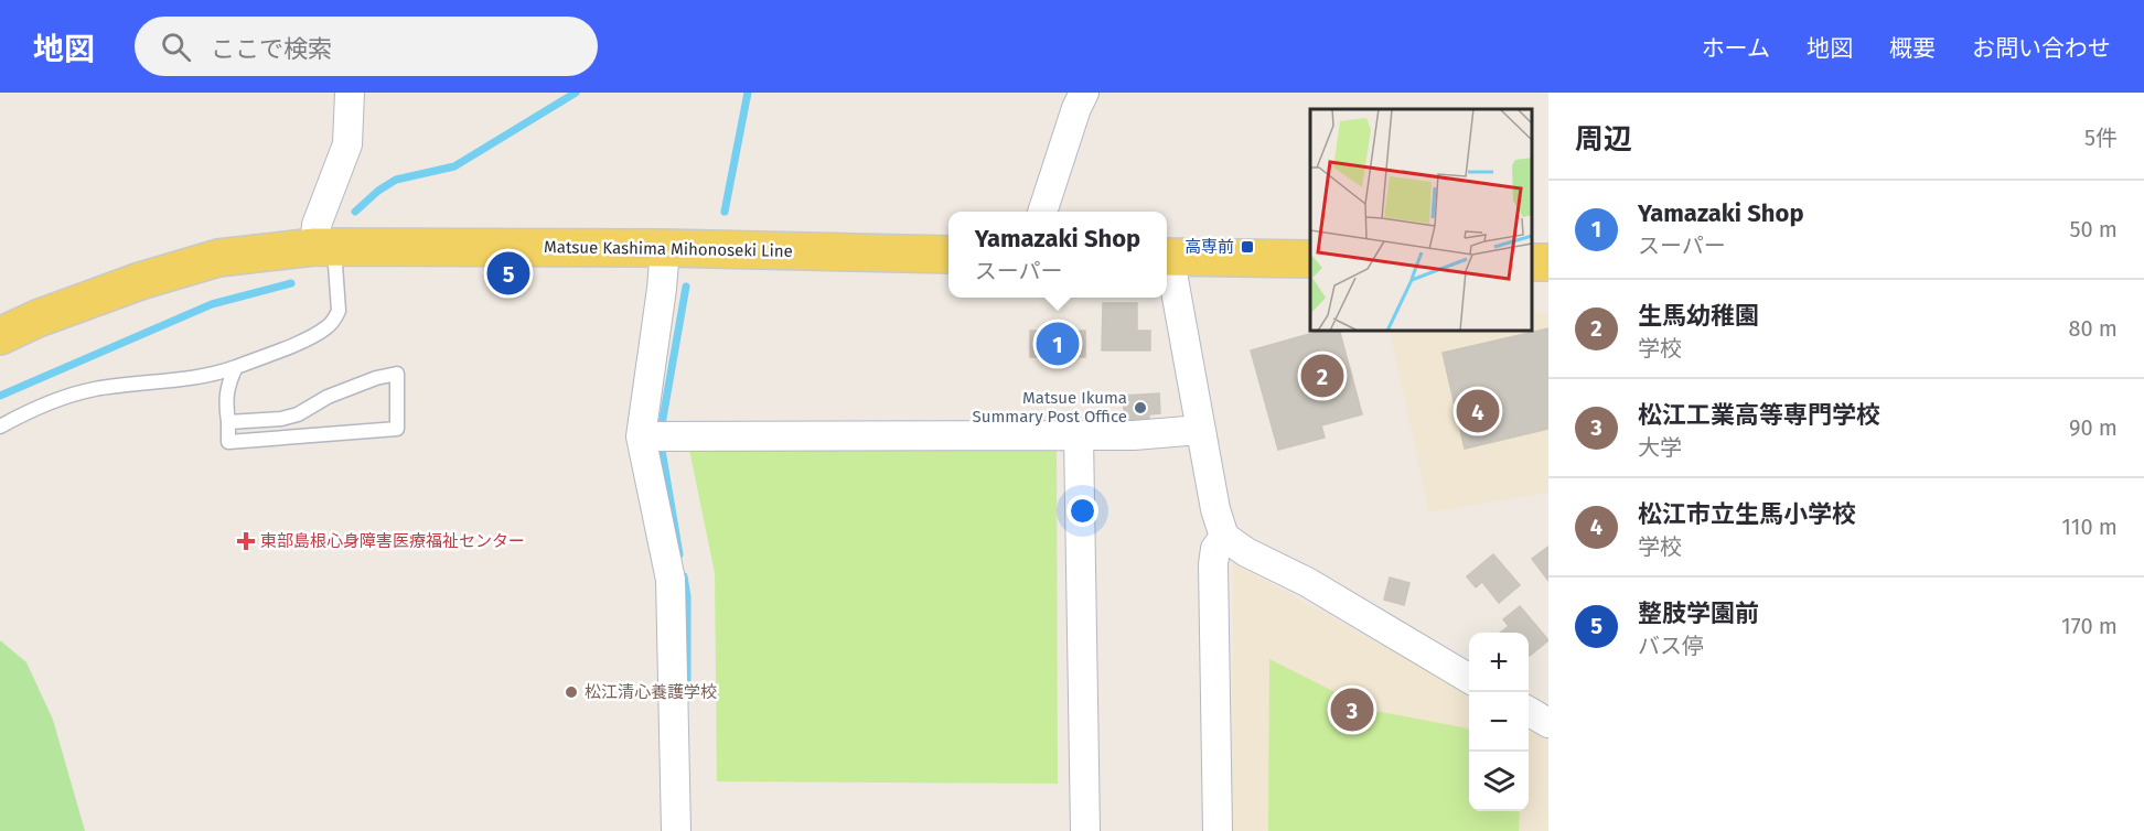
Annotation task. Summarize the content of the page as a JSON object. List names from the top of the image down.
{
  "streets": {
    "main road": ["Matsue Kashima Mihonoseki Line"]
  },
  "places": {
    "transit": ["高専前"],
    "other": ["Matsue Ikuma Summary Post Office", "松江清心養護学校"],
    "health": ["東部島根心身障害医療福祉センター"]
  },
  "page": {
    "header": "地図",
    "search": "ここで検索",
    "nav": [
      "ホーム",
      "地図",
      "概要",
      "お問い合わせ"
    ],
    "heading": ["周辺", "5件"],
    "list": [
      {
        "mark": "1",
        "name": "Yamazaki Shop",
        "note": "スーパー",
        "value": "50 m"
      },
      {
        "mark": "2",
        "name": "生馬幼稚園",
        "note": "学校",
        "value": "80 m"
      },
      {
        "mark": "3",
        "name": "松江工業高等専門学校",
        "note": "大学",
        "value": "90 m"
      },
      {
        "mark": "4",
        "name": "松江市立生馬小学校",
        "note": "学校",
        "value": "110 m"
      },
      {
        "mark": "5",
        "name": "整肢学園前",
        "note": "バス停",
        "value": "170 m"
      }
    ],
    "popup": ["Yamazaki Shop", "スーパー"],
    "pins": [
      "5",
      "1",
      "2",
      "4",
      "3"
    ],
    "map_buttons": ["+", "−"]
  }
}
